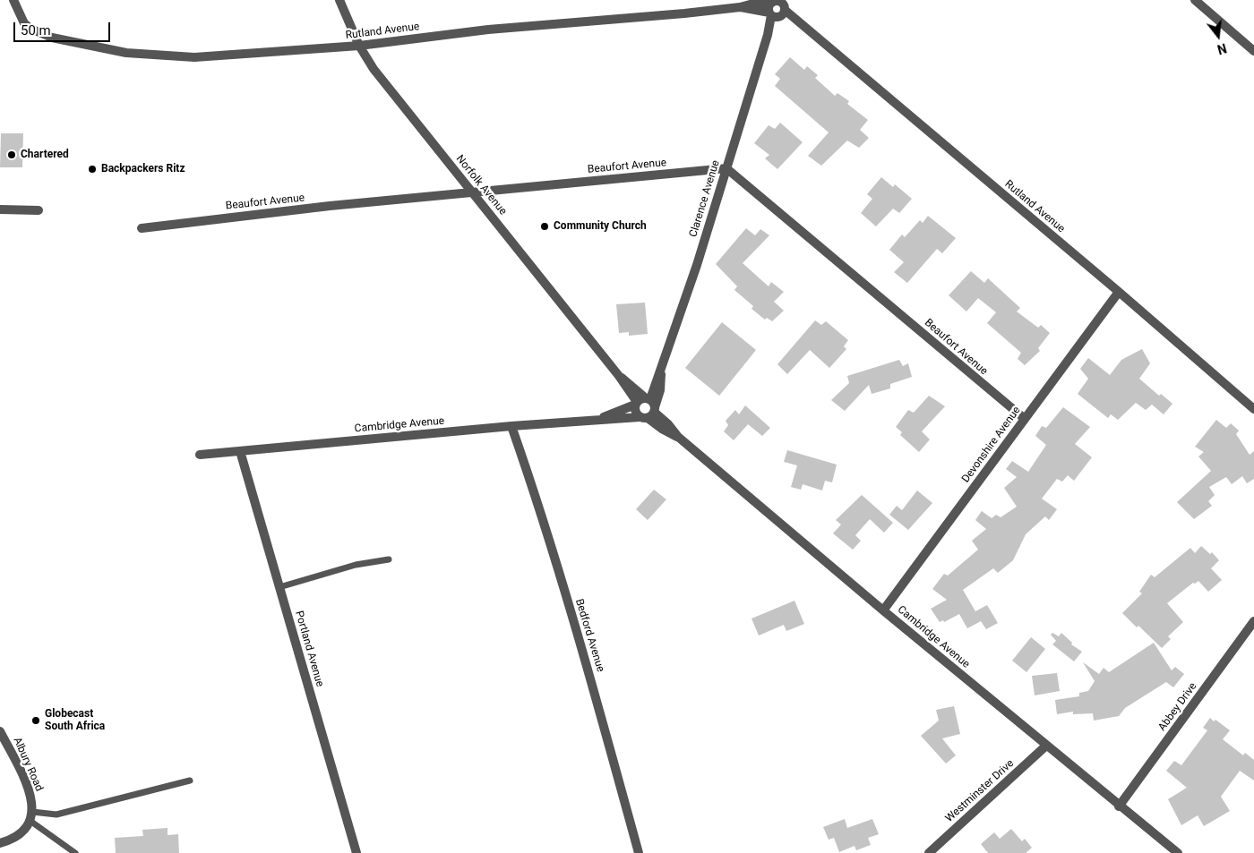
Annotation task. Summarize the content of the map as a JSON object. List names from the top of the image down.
{
  "streets": {
    "street": [
      "Rutland Avenue",
      "Beaufort Avenue",
      "Norfolk Avenue",
      "Clarence Avenue",
      "Cambridge Avenue",
      "Devonshire Avenue",
      "Bedford Avenue",
      "Portland Avenue",
      "Abbey Drive",
      "Albury Road",
      "Westminster Drive"
    ]
  },
  "crossings": [
    ["Rutland Avenue", "Norfolk Avenue"],
    ["Rutland Avenue", "Clarence Avenue"],
    ["Rutland Avenue", "Devonshire Avenue"],
    ["Beaufort Avenue", "Norfolk Avenue"],
    ["Beaufort Avenue", "Clarence Avenue"],
    ["Beaufort Avenue", "Devonshire Avenue"],
    ["Norfolk Avenue", "Clarence Avenue"],
    ["Norfolk Avenue", "Cambridge Avenue"],
    ["Clarence Avenue", "Cambridge Avenue"],
    ["Cambridge Avenue", "Devonshire Avenue"],
    ["Cambridge Avenue", "Bedford Avenue"],
    ["Cambridge Avenue", "Portland Avenue"],
    ["Cambridge Avenue", "Abbey Drive"],
    ["Cambridge Avenue", "Westminster Drive"]
  ],
  "places": [
    "Chartered",
    "Backpackers Ritz",
    "Community Church",
    "Globecast South Africa"
  ],
  "scale_bar": "50 m",
  "north": "bottom"
}
